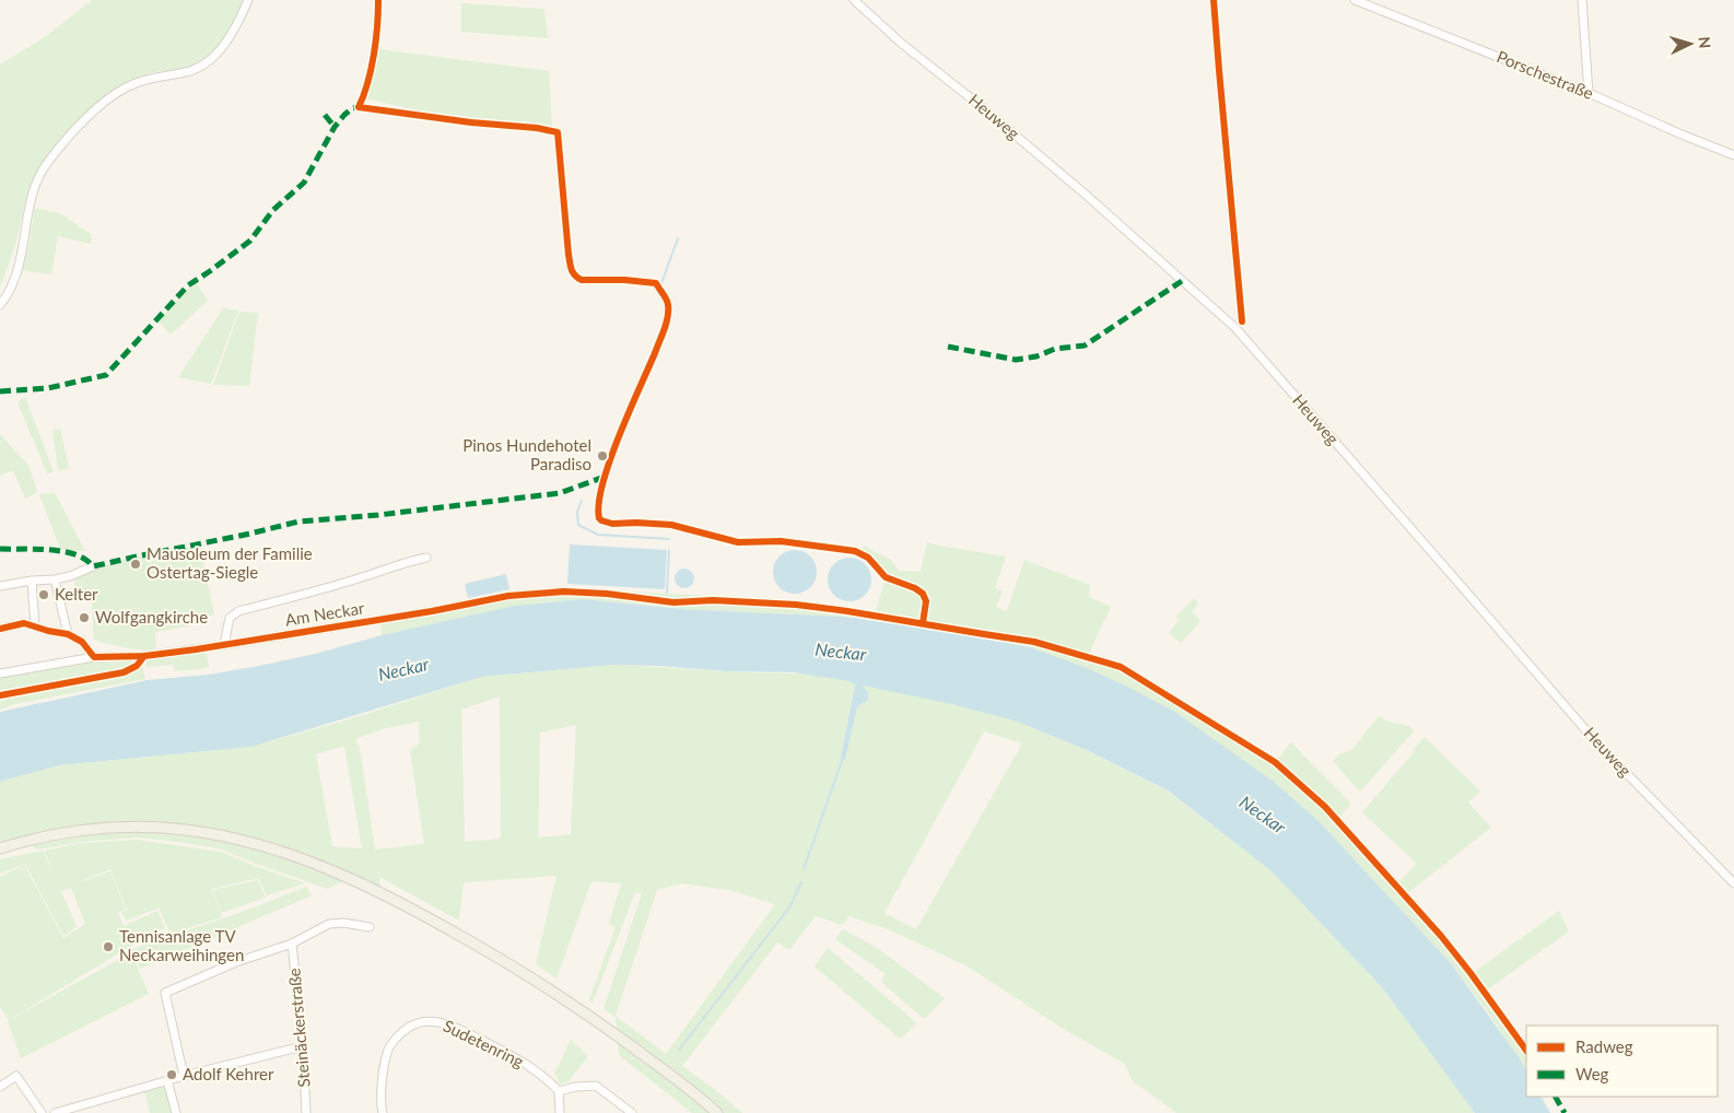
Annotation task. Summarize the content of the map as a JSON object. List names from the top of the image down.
{
  "streets": {
    "street": [
      "Porschestraße",
      "Heuweg",
      "Am Neckar",
      "Steinäckerstraße",
      "Sudetenring"
    ]
  },
  "water": ["Neckar"],
  "places": [
    "Pinos Hundehotel Paradiso",
    "Mausoleum der Familie Ostertag-Siegle",
    "Kelter",
    "Wolfgangkirche",
    "Tennisanlage TV Neckarweihingen",
    "Adolf Kehrer"
  ],
  "legend": ["Radweg", "Weg"],
  "north": "right"
}
